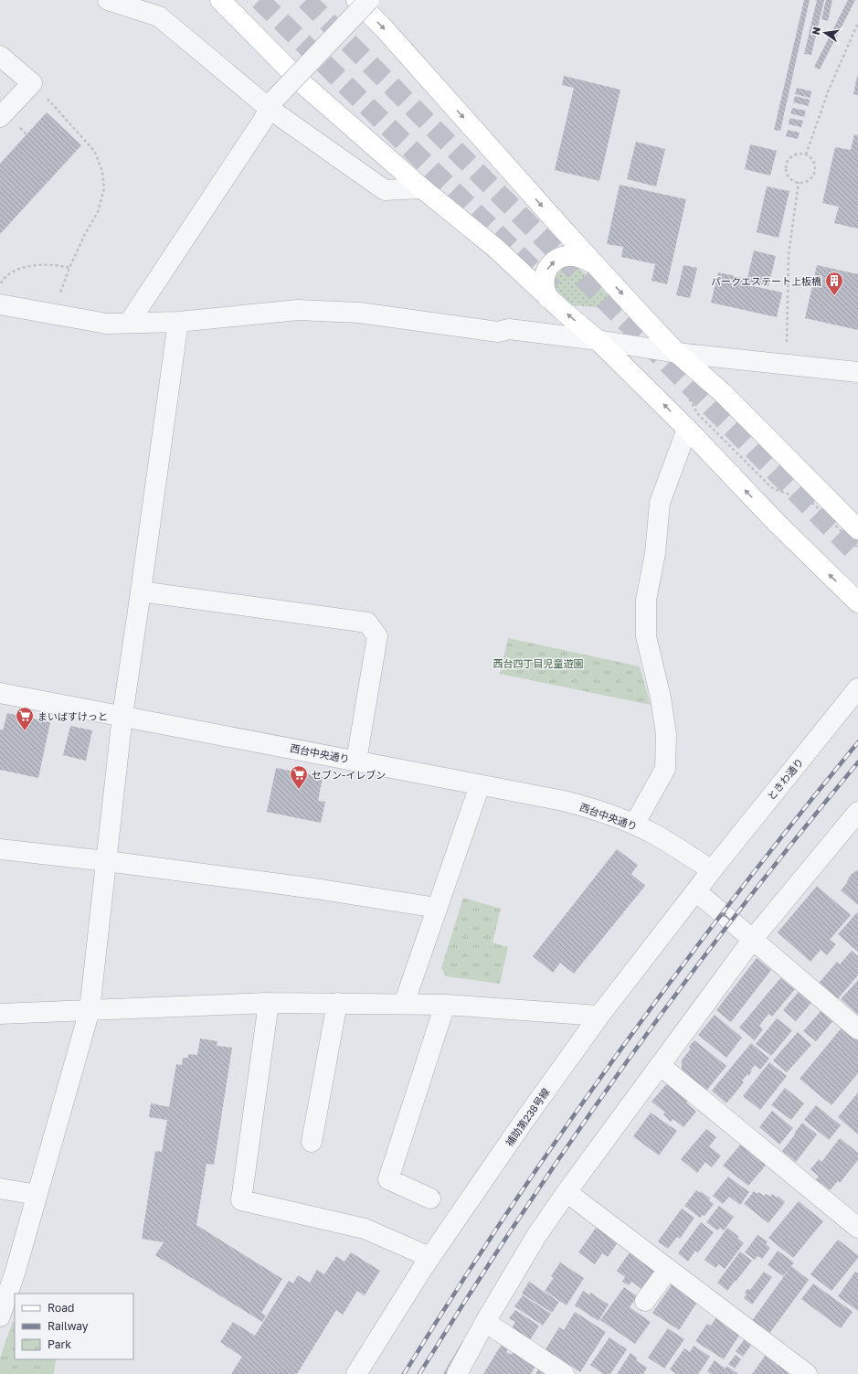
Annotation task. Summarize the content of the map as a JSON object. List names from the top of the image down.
{
  "streets": {
    "street": ["西台中央通り", "ときわ通り", "補助第238号線"]
  },
  "crossings": [
    ["西台中央通り", "ときわ通り"],
    ["西台中央通り", "補助第238号線"],
    ["ときわ通り", "補助第238号線"]
  ],
  "parks": ["西台四丁目児童遊園"],
  "places": {
    "building": ["パークエステート上板橋"],
    "supermarket": ["まいばすけっと", "セブン-イレブン"]
  },
  "legend": ["Road", "Railway", "Park"],
  "north": "left"
}
